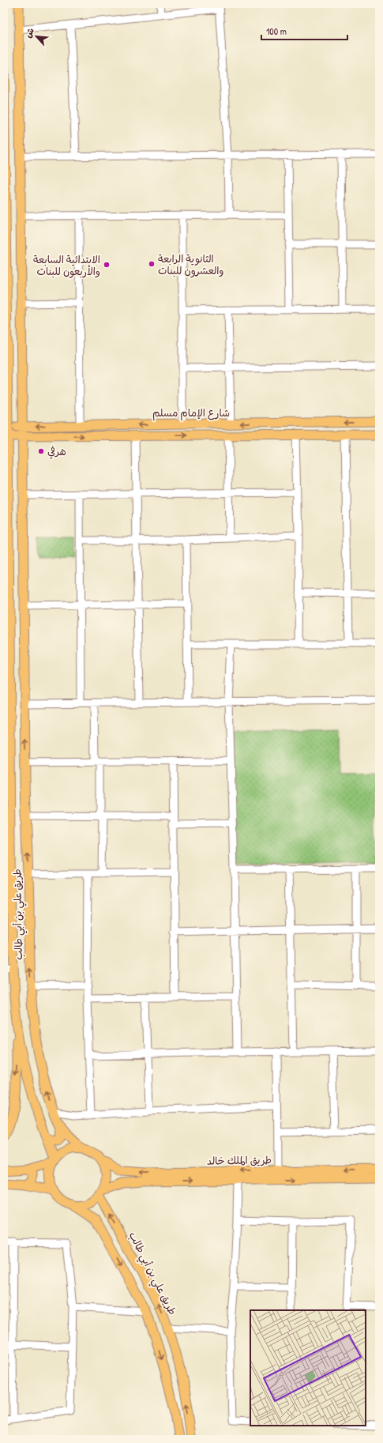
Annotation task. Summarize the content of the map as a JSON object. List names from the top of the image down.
{
  "streets": {
    "main road": ["شارع الإمام مسلم", "طريق علي بن أبي طالب", "طريق الملك خالد"]
  },
  "crossings": [
    ["شارع الإمام مسلم", "طريق علي بن أبي طالب"],
    ["طريق علي بن أبي طالب", "طريق الملك خالد"]
  ],
  "places": ["الثانوية الرابعة والعشرون للبنات", "الابتدائية السابعة والأربعون للبنات", "هرفي"],
  "scale_bar": "100 m",
  "north": "top left"
}
